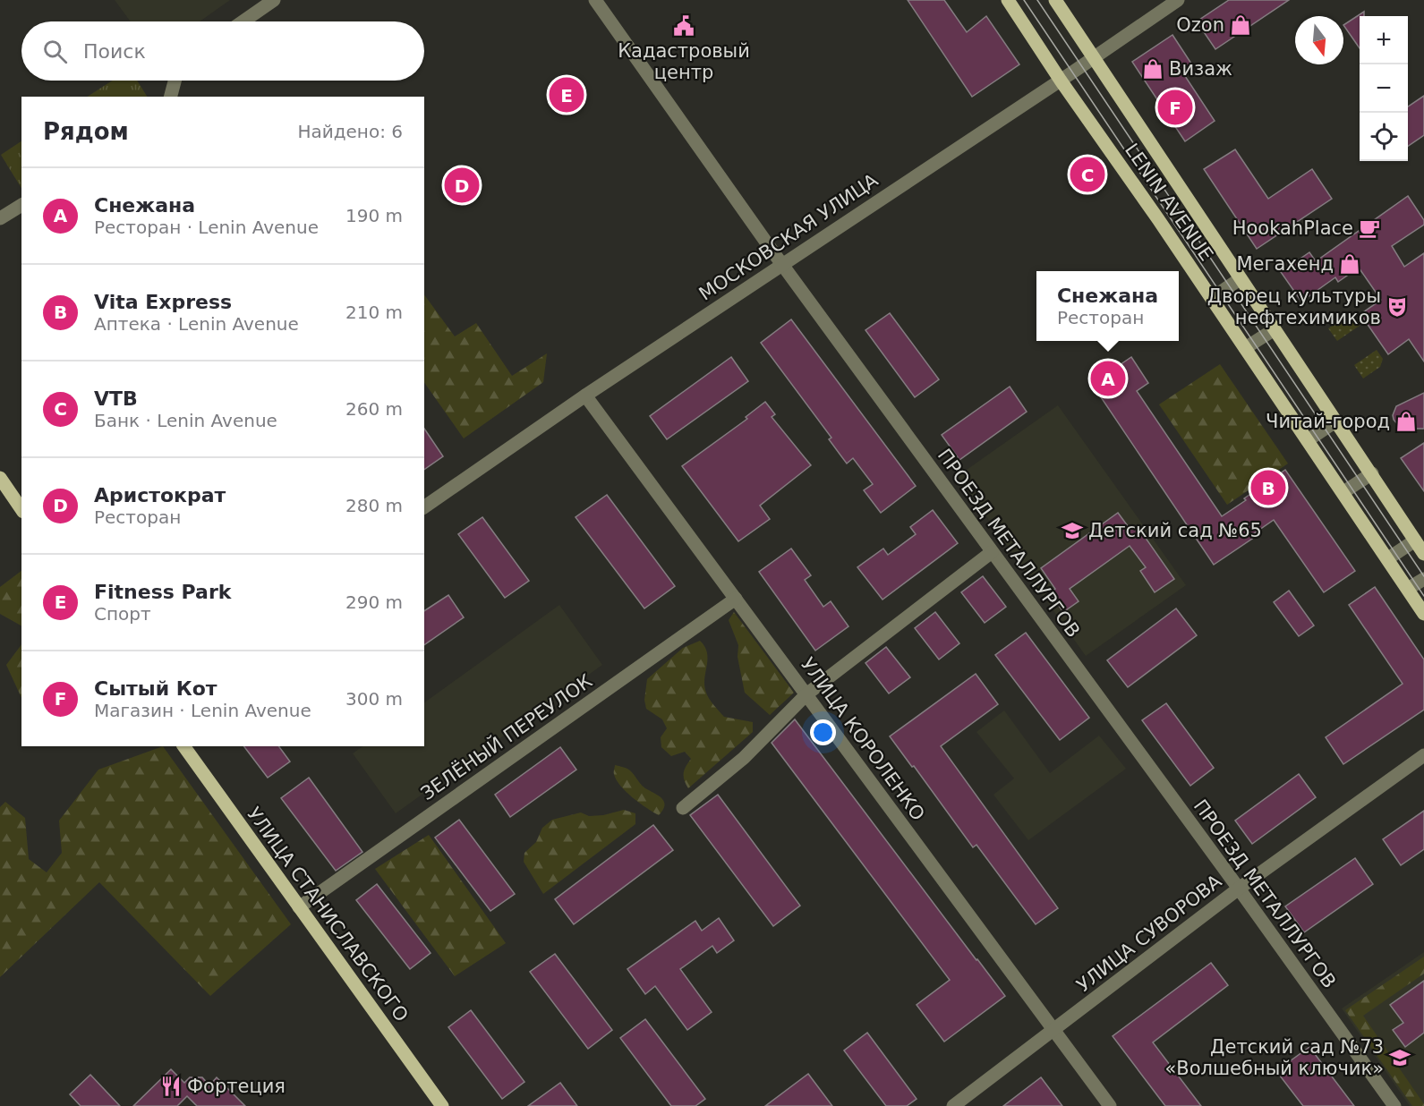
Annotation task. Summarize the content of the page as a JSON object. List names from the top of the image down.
{
  "streets": {
    "main road": ["LENIN AVENUE", "УЛИЦА СТАНИСЛАВСКОГО"],
    "street": [
      "МОСКОВСКАЯ УЛИЦА",
      "ПРОЕЗД МЕТАЛЛУРГОВ",
      "ЗЕЛЁНЫЙ ПЕРЕУЛОК",
      "УЛИЦА КОРОЛЕНКО",
      "УЛИЦА СУВОРОВА"
    ]
  },
  "crossings": [
    ["LENIN AVENUE", "МОСКОВСКАЯ УЛИЦА"],
    ["МОСКОВСКАЯ УЛИЦА", "ПРОЕЗД МЕТАЛЛУРГОВ"],
    ["МОСКОВСКАЯ УЛИЦА", "УЛИЦА КОРОЛЕНКО"],
    ["ПРОЕЗД МЕТАЛЛУРГОВ", "УЛИЦА СУВОРОВА"],
    ["ЗЕЛЁНЫЙ ПЕРЕУЛОК", "УЛИЦА КОРОЛЕНКО"],
    ["ЗЕЛЁНЫЙ ПЕРЕУЛОК", "УЛИЦА СТАНИСЛАВСКОГО"],
    ["УЛИЦА КОРОЛЕНКО", "УЛИЦА СУВОРОВА"]
  ],
  "places": {
    "shop": [
      "Ozon",
      "Визаж",
      "Мегахенд",
      "Читай-город"
    ],
    "public building": ["Кадастровый центр"],
    "cafe": ["HookahPlace"],
    "theatre": ["Дворец культуры нефтехимиков"],
    "school or university": ["Детский сад №65", "Детский сад №73 «Волшебный ключик»"],
    "restaurant": ["Фортеция"]
  },
  "north": "bottom",
  "page": {
    "map_buttons": ["+", "−"],
    "search": "Поиск",
    "pins": [
      "E",
      "F",
      "C",
      "D",
      "A",
      "B"
    ],
    "heading": ["Рядом", "Найдено: 6"],
    "list": [
      {
        "mark": "A",
        "name": "Снежана",
        "note": "Ресторан · Lenin Avenue",
        "value": "190 m"
      },
      {
        "mark": "B",
        "name": "Vita Express",
        "note": "Аптека · Lenin Avenue",
        "value": "210 m"
      },
      {
        "mark": "C",
        "name": "VTB",
        "note": "Банк · Lenin Avenue",
        "value": "260 m"
      },
      {
        "mark": "D",
        "name": "Аристократ",
        "note": "Ресторан",
        "value": "280 m"
      },
      {
        "mark": "E",
        "name": "Fitness Park",
        "note": "Спорт",
        "value": "290 m"
      },
      {
        "mark": "F",
        "name": "Сытый Кот",
        "note": "Магазин · Lenin Avenue",
        "value": "300 m"
      }
    ],
    "popup": ["Снежана", "Ресторан"]
  }
}
